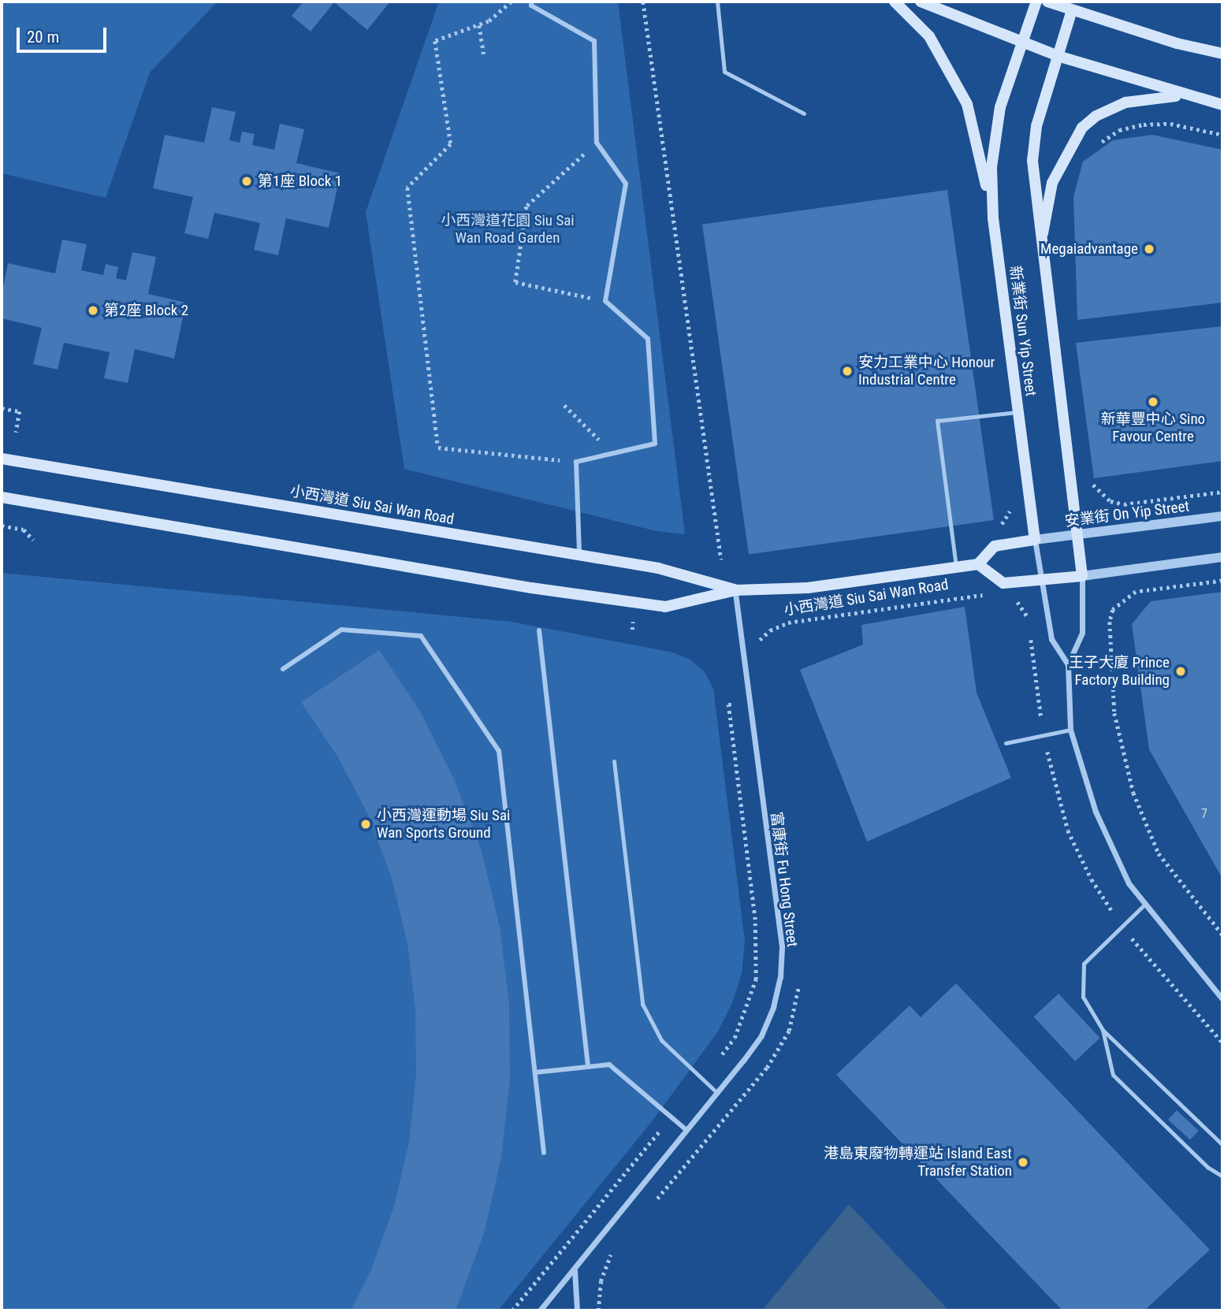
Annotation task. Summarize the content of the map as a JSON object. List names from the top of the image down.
{
  "streets": {
    "main road": ["新業街 Sun Yip Street", "小西灣道 Siu Sai Wan Road"],
    "street": ["安業街 On Yip Street", "富康街 Fu Hong Street"]
  },
  "crossings": [
    ["新業街 Sun Yip Street", "安業街 On Yip Street"],
    ["小西灣道 Siu Sai Wan Road", "富康街 Fu Hong Street"]
  ],
  "parks": ["小西灣道花園 Siu Sai Wan Road Garden"],
  "places": [
    "第1座 Block 1",
    "Megaiadvantage",
    "第2座 Block 2",
    "安力工業中心 Honour Industrial Centre",
    "新華豐中心 Sino Favour Centre",
    "王子大廈 Prince Factory Building",
    "小西灣運動場 Siu Sai Wan Sports Ground",
    "港島東廢物轉運站 Island East Transfer Station"
  ],
  "house_numbers": ["7"],
  "scale_bar": "20 m"
}
